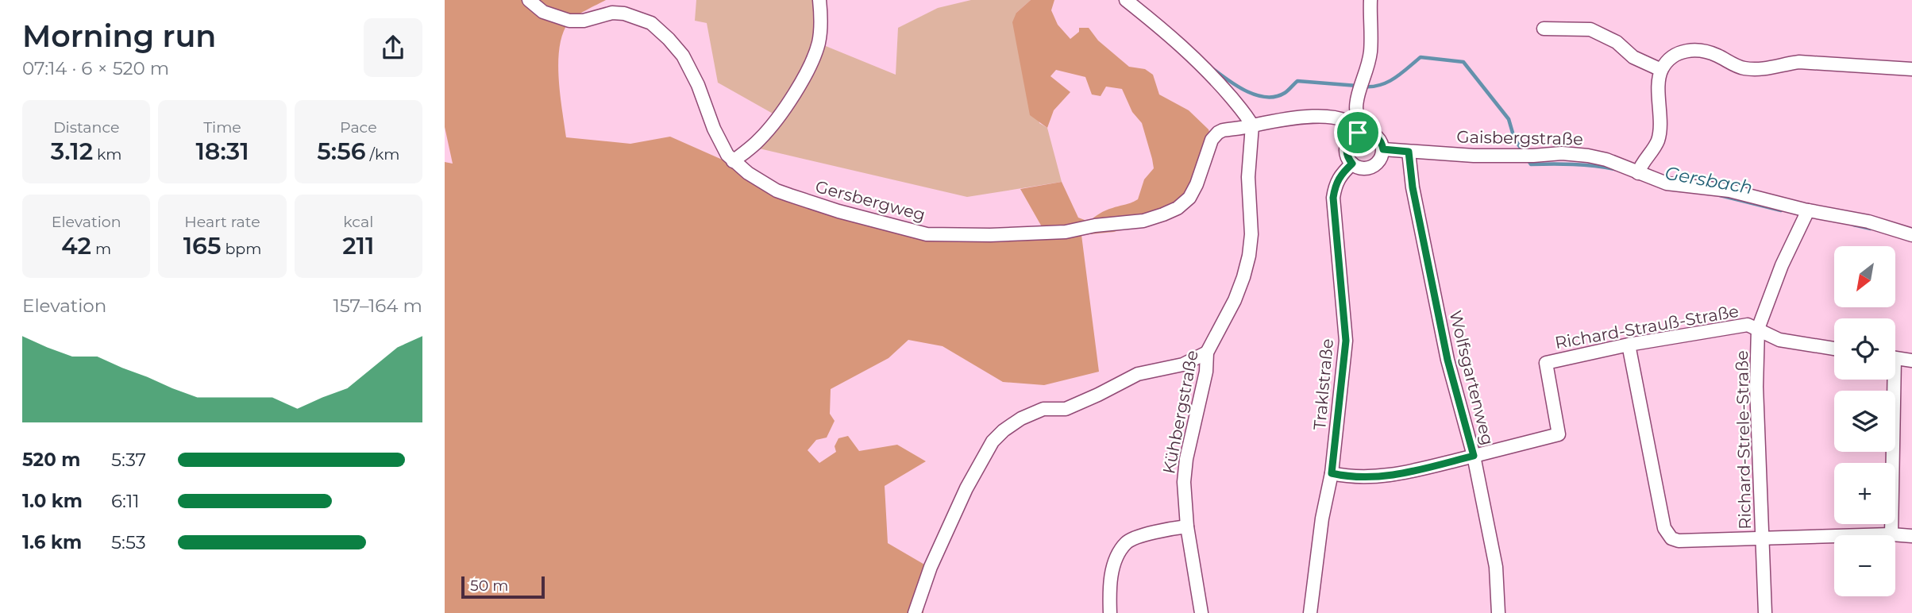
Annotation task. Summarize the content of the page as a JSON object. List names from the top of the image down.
{
  "streets": {
    "street": [
      "Gaisbergstraße",
      "Gersbergweg",
      "Richard-Strauß-Straße",
      "Wolfsgartenweg",
      "Traklstraße",
      "Kühbergstraße",
      "Richard-Strele-Straße"
    ]
  },
  "crossings": [
    ["Gaisbergstraße", "Wolfsgartenweg"],
    ["Gaisbergstraße", "Traklstraße"],
    ["Gaisbergstraße", "Richard-Strele-Straße"],
    ["Gersbergweg", "Kühbergstraße"],
    ["Richard-Strauß-Straße", "Wolfsgartenweg"],
    ["Richard-Strauß-Straße", "Richard-Strele-Straße"]
  ],
  "water": ["Gersbach"],
  "scale_bar": "50 m",
  "north": "bottom left",
  "page": {
    "heading": ["Morning run", "07:14 · 6 × 520 m"],
    "stats": [
      ["Distance", "3.12 km"],
      ["Time", "18:31"],
      ["Pace", "5:56 /km"],
      ["Elevation", "42 m"],
      ["Heart rate", "165 bpm"],
      ["kcal", "211"]
    ],
    "map_buttons": ["+", "−"],
    "chart": ["Elevation", "157–164 m"],
    "list": [
      {
        "name": "520 m",
        "note": "5:37"
      },
      {
        "name": "1.0 km",
        "note": "6:11"
      },
      {
        "name": "1.6 km",
        "note": "5:53"
      }
    ],
    "scale": "50 m"
  }
}
